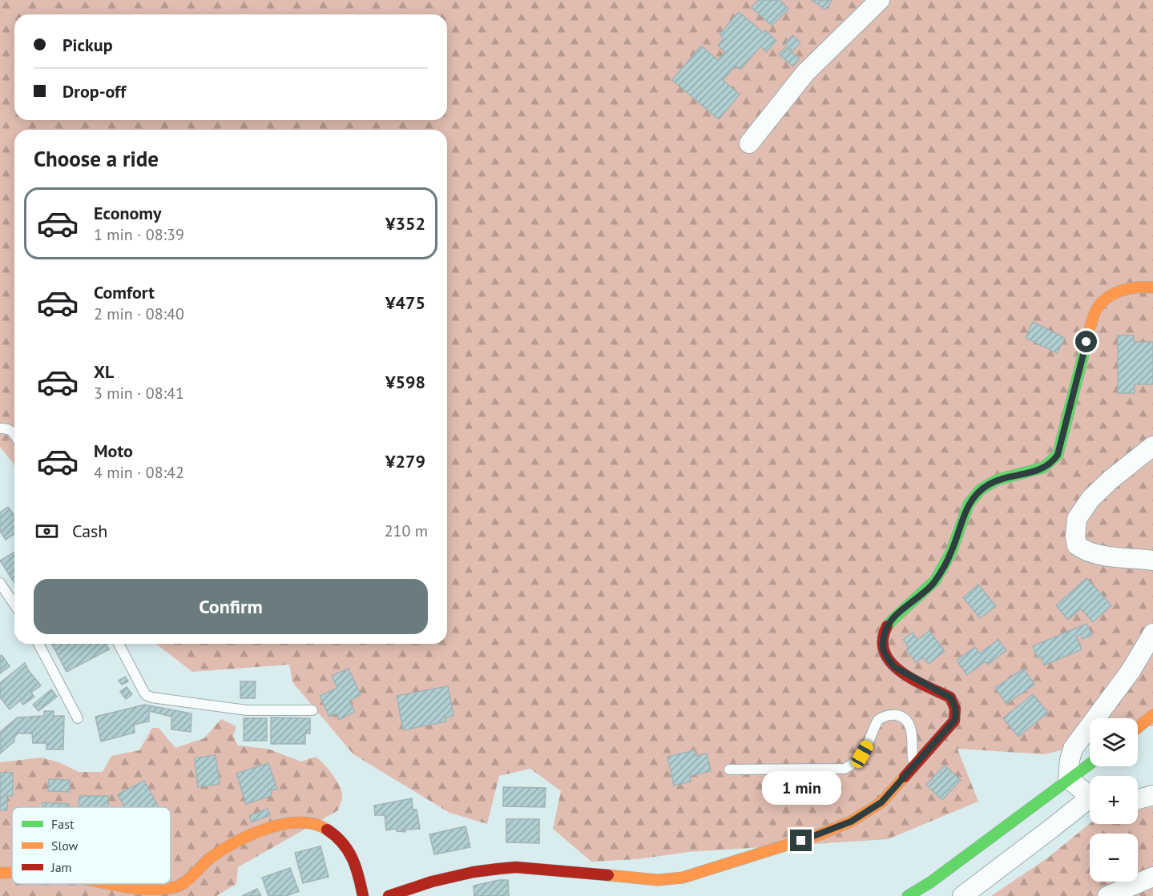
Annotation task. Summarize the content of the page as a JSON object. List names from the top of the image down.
{
  "legend": ["Fast", "Slow", "Jam"],
  "page": {
    "banner": ["Pickup", "Drop-off"],
    "heading": "Choose a ride",
    "list": [
      {
        "name": "Economy",
        "note": "1 min · 08:39",
        "value": "¥352"
      },
      {
        "name": "Comfort",
        "note": "2 min · 08:40",
        "value": "¥475"
      },
      {
        "name": "XL",
        "note": "3 min · 08:41",
        "value": "¥598"
      },
      {
        "name": "Moto",
        "note": "4 min · 08:42",
        "value": "¥279"
      }
    ],
    "pay": ["Cash", "210 m"],
    "buttons": "Confirm",
    "map_buttons": ["+", "−"],
    "bubble": "1 min"
  }
}
